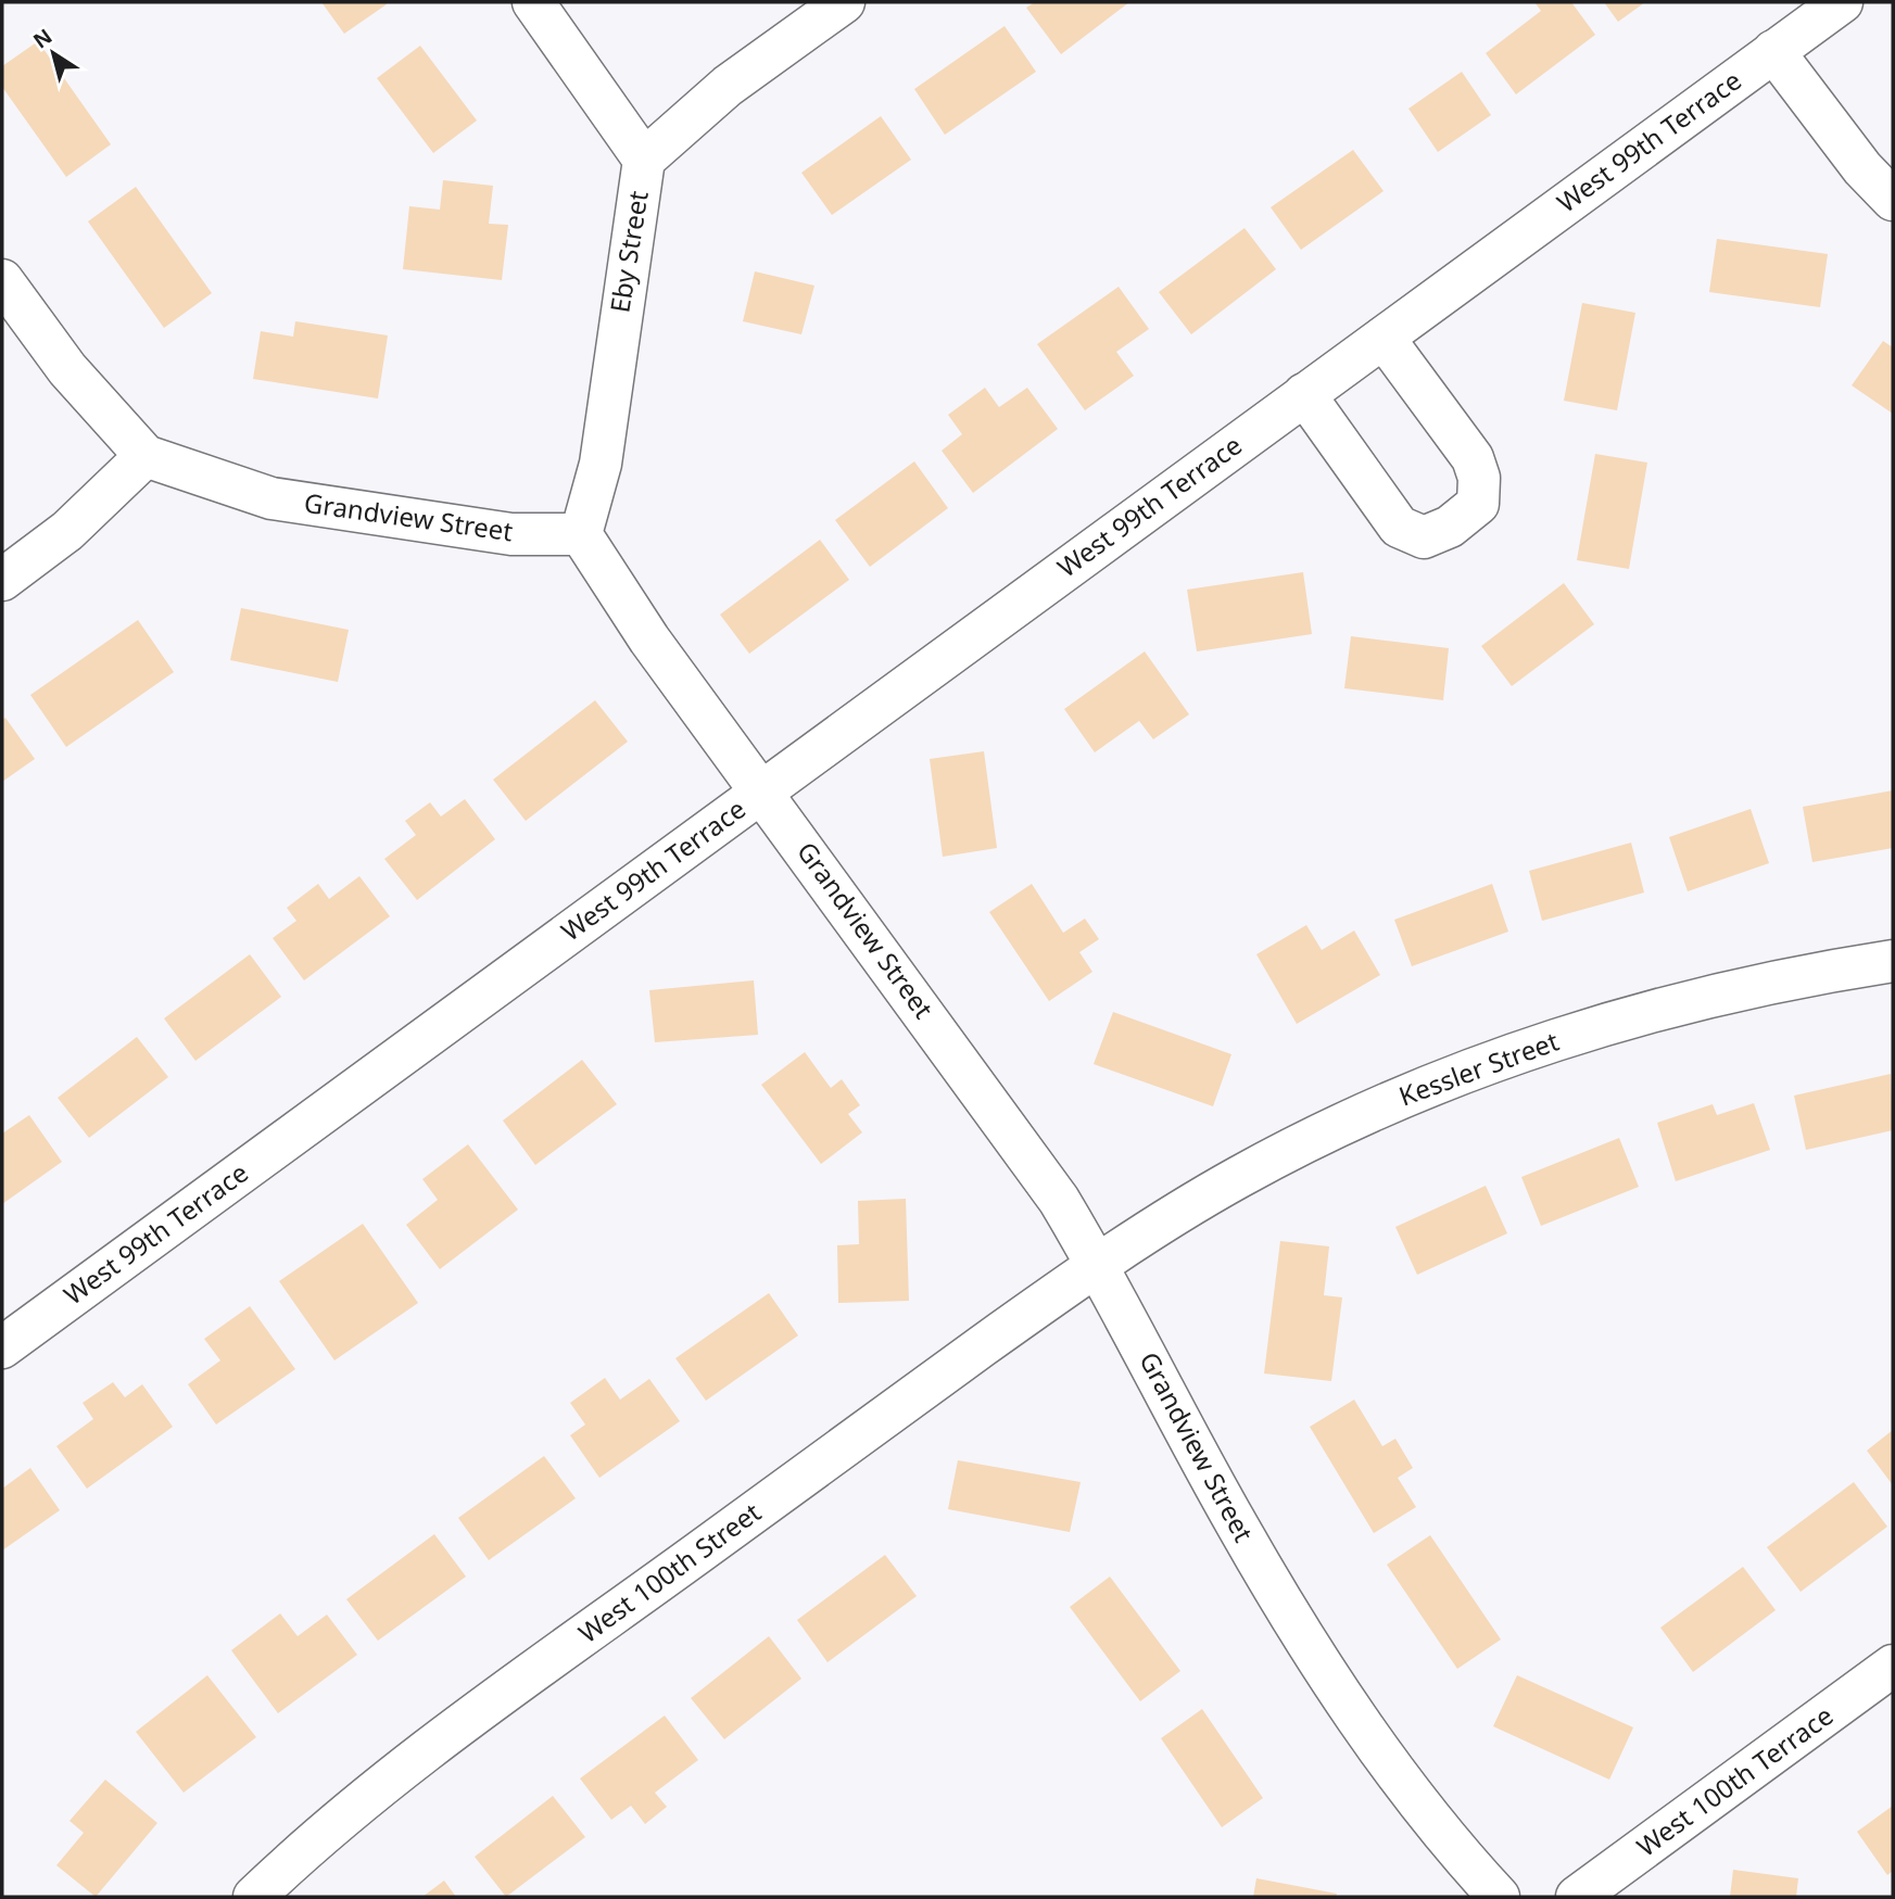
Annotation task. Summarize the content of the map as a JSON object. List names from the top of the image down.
{
  "streets": {
    "street": [
      "West 99th Terrace",
      "Eby Street",
      "Grandview Street",
      "Kessler Street",
      "West 100th Street",
      "West 100th Terrace"
    ]
  },
  "crossings": [
    ["West 99th Terrace", "Grandview Street"],
    ["Eby Street", "Grandview Street"],
    ["Grandview Street", "Kessler Street"],
    ["Grandview Street", "West 100th Street"],
    ["Kessler Street", "West 100th Street"]
  ],
  "north": "top left"
}
